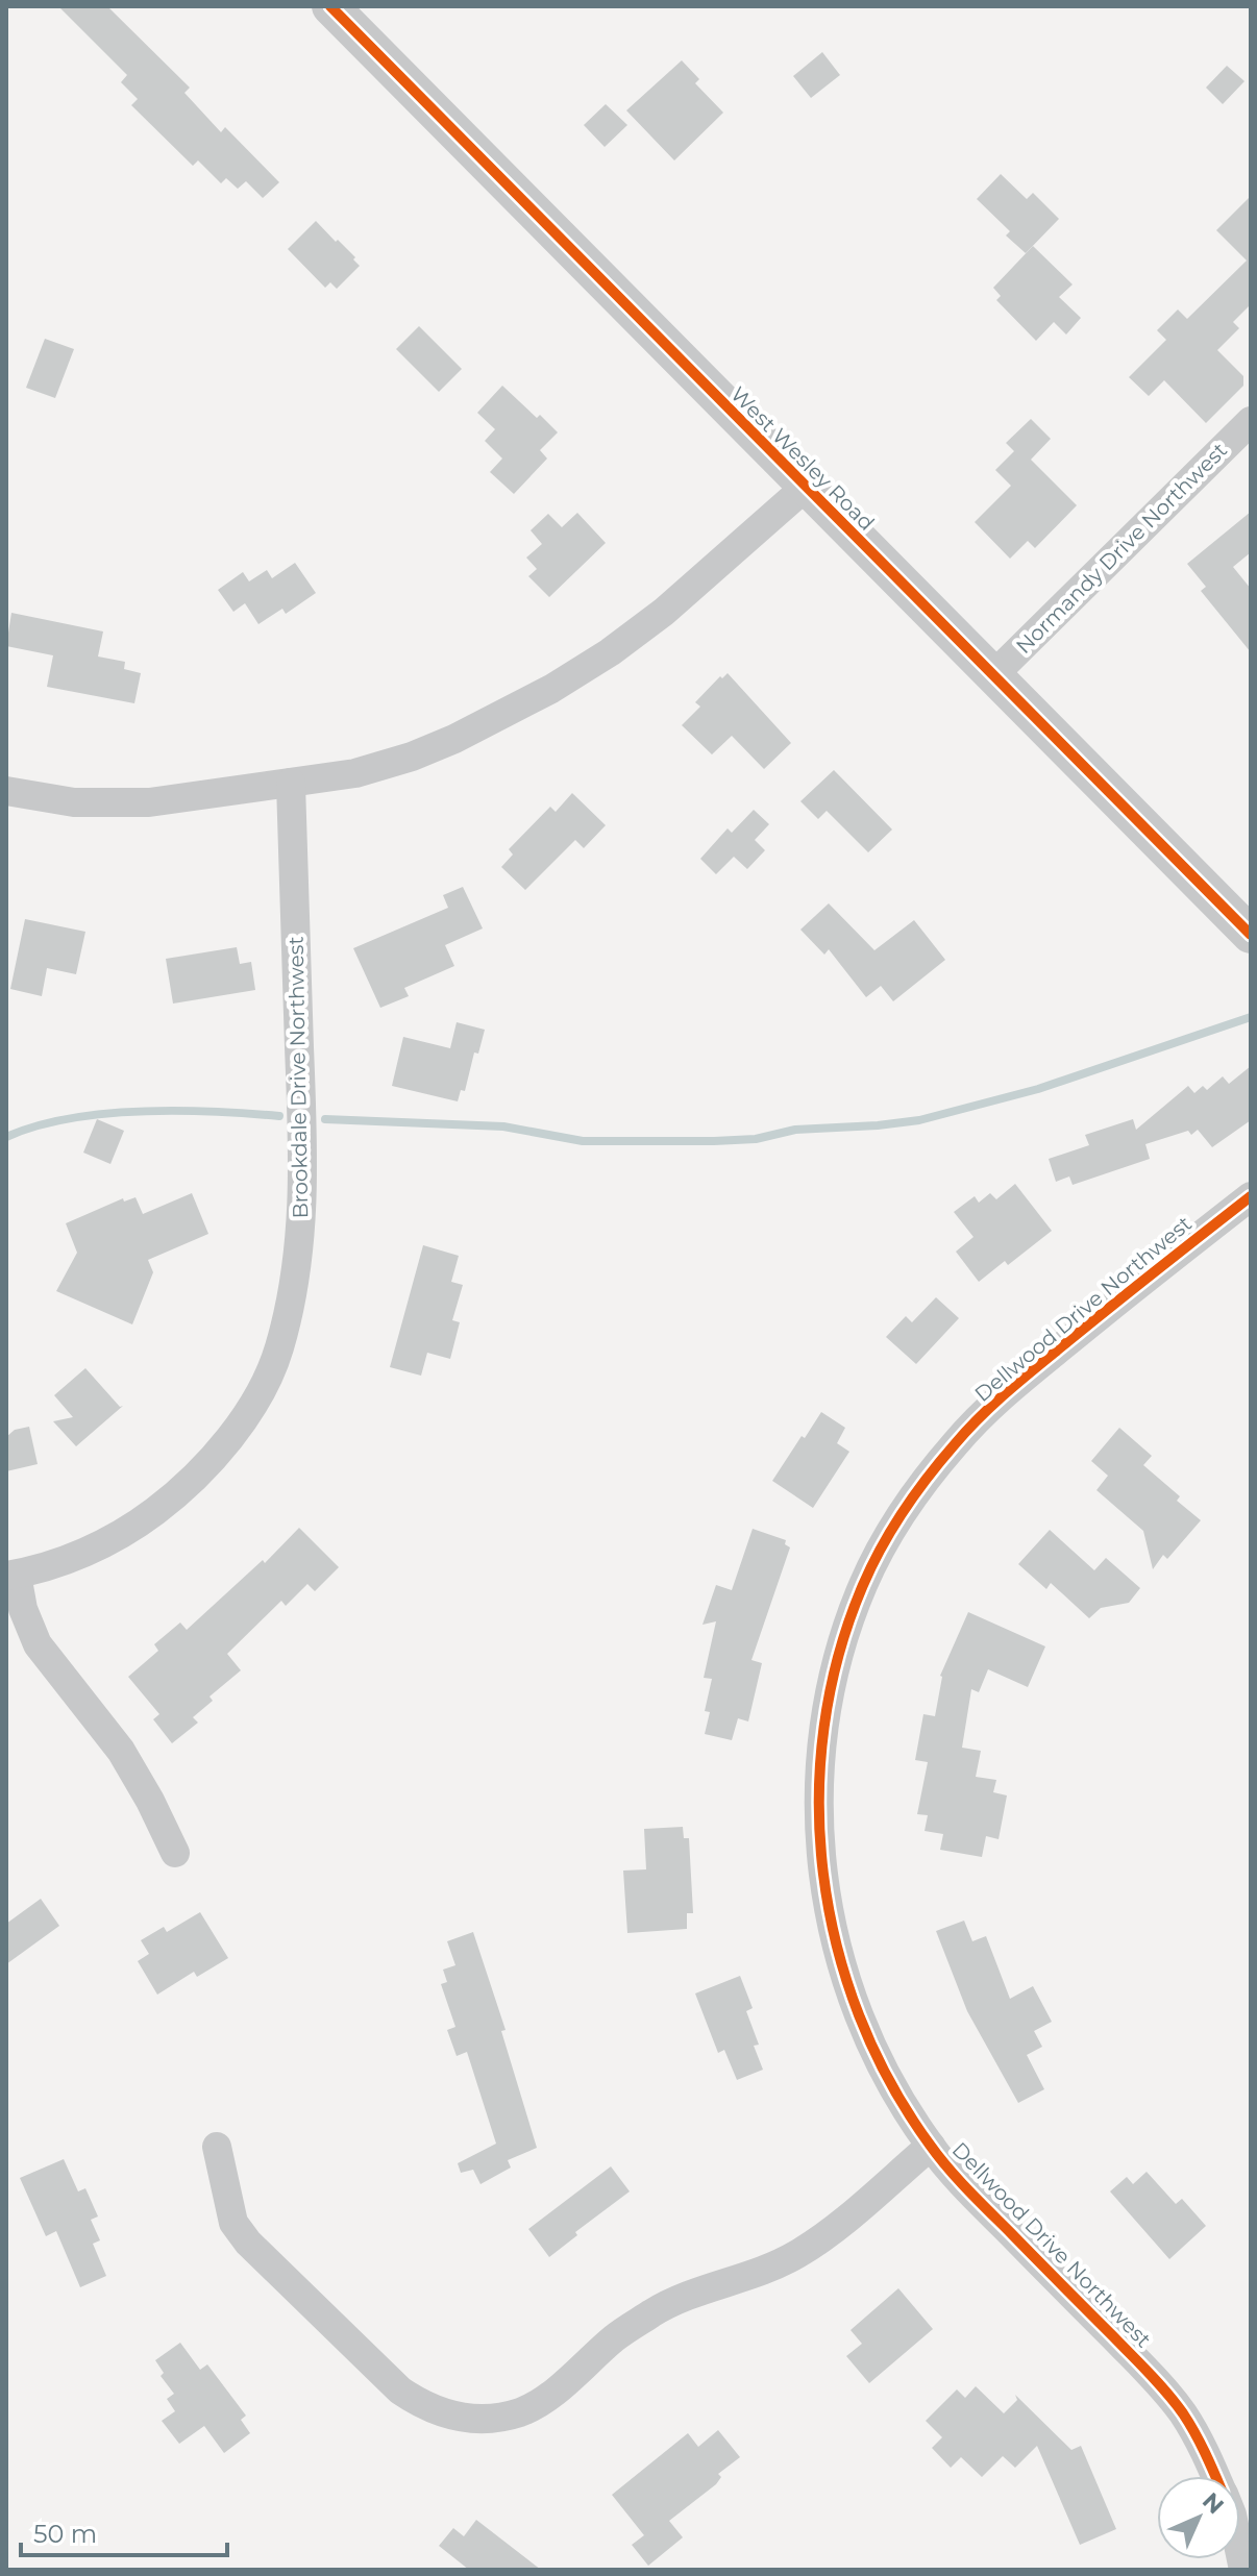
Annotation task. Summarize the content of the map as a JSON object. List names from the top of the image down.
{
  "streets": {
    "street": [
      "West Wesley Road",
      "Normandy Drive Northwest",
      "Brookdale Drive Northwest",
      "Dellwood Drive Northwest"
    ]
  },
  "crossings": [
    ["West Wesley Road", "Normandy Drive Northwest"]
  ],
  "scale_bar": "50 m",
  "north": "top right"
}
